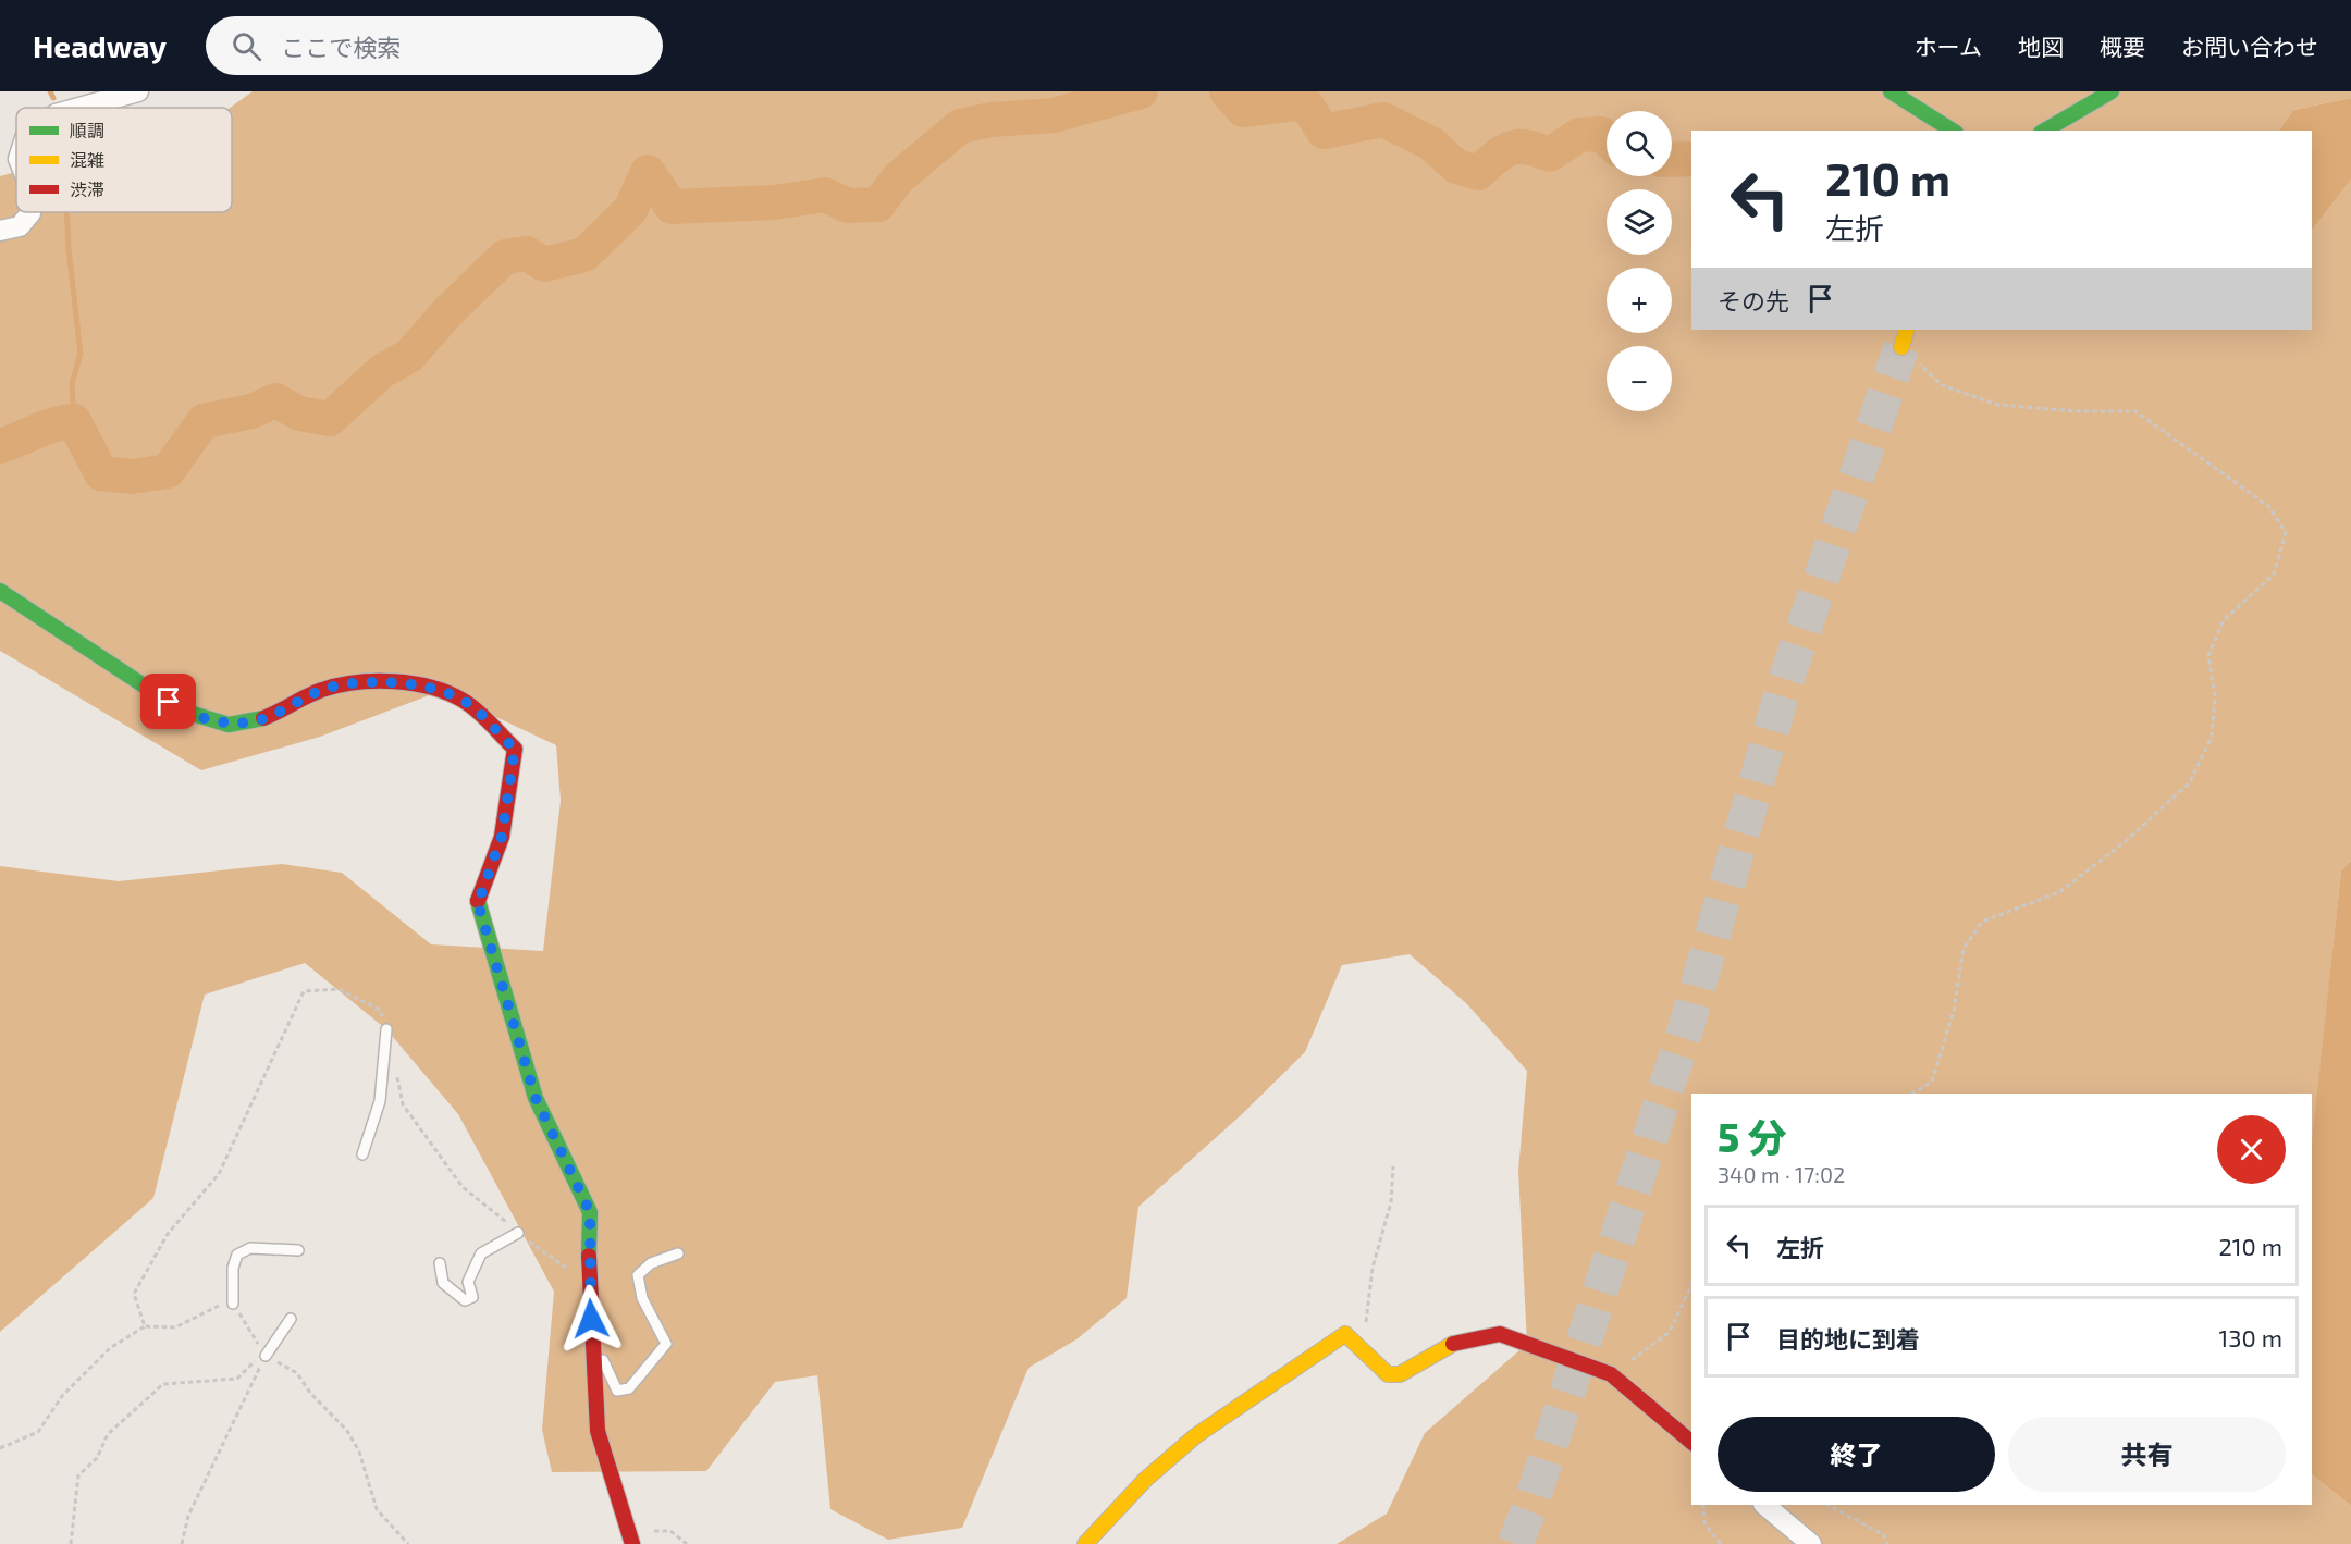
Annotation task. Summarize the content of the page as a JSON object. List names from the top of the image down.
{
  "legend": ["順調", "混雑", "渋滞"],
  "page": {
    "header": "Headway",
    "search": "ここで検索",
    "nav": [
      "ホーム",
      "地図",
      "概要",
      "お問い合わせ"
    ],
    "map_buttons": ["+", "−"],
    "turn": ["210 m", "左折"],
    "then": "その先",
    "heading": ["5 分", "340 m · 17:02"],
    "list": [
      {
        "name": "左折",
        "value": "210 m"
      },
      {
        "name": "目的地に到着",
        "value": "130 m"
      }
    ],
    "buttons": ["終了", "共有"]
  }
}
